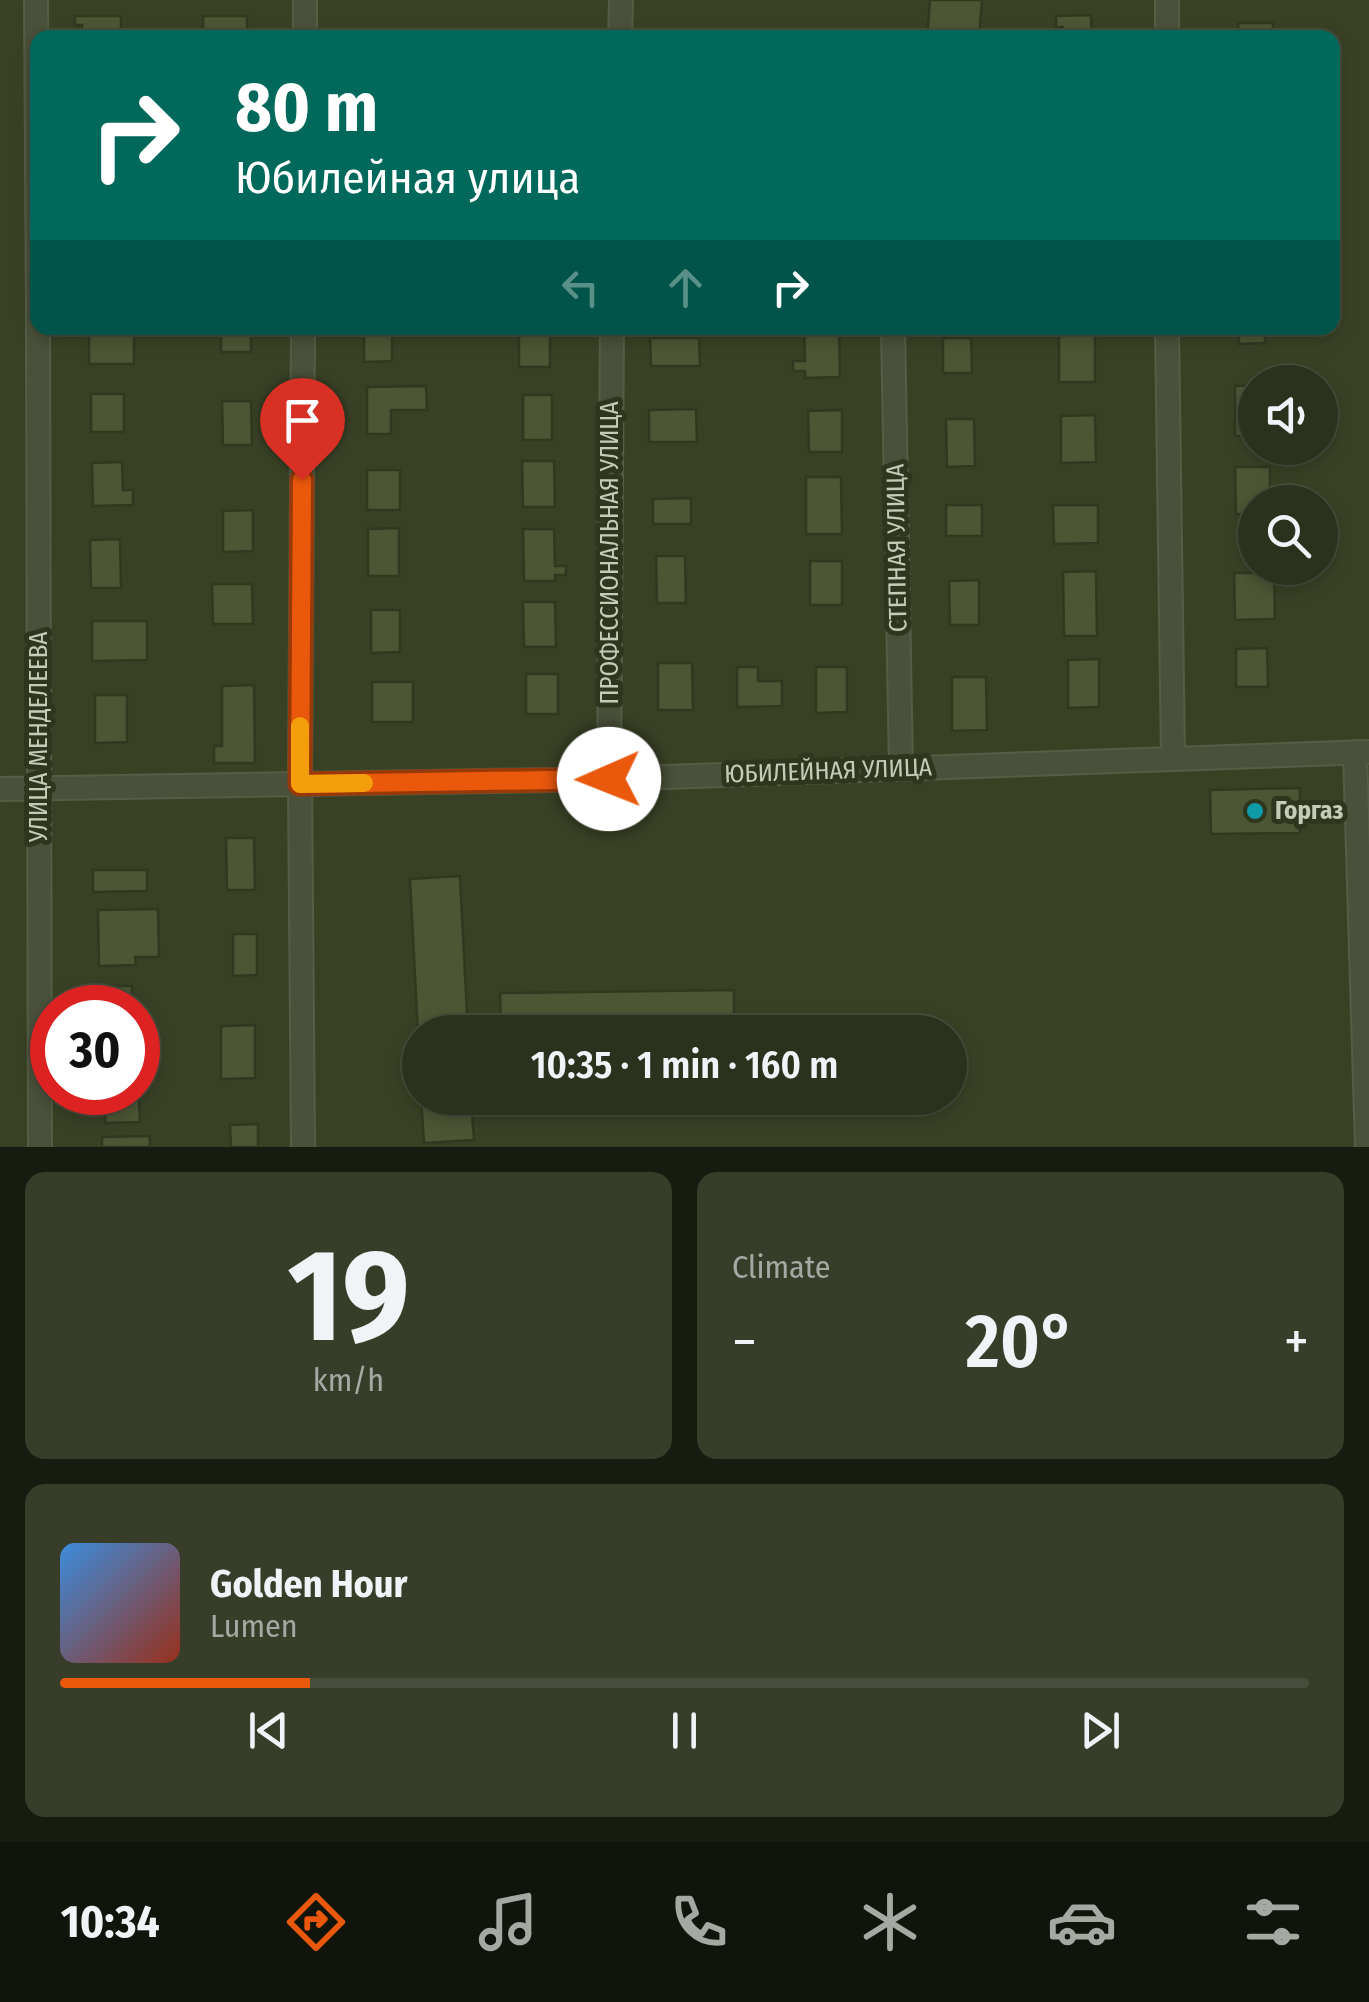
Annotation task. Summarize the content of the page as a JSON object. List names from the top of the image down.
{
  "streets": {
    "street": [
      "СТЕПНАЯ УЛИЦА",
      "ПРОФЕССИОНАЛЬНАЯ УЛИЦА",
      "УЛИЦА МЕНДЕЛЕЕВА",
      "ЮБИЛЕЙНАЯ УЛИЦА"
    ]
  },
  "crossings": [
    ["СТЕПНАЯ УЛИЦА", "ЮБИЛЕЙНАЯ УЛИЦА"],
    ["ПРОФЕССИОНАЛЬНАЯ УЛИЦА", "ЮБИЛЕЙНАЯ УЛИЦА"],
    ["УЛИЦА МЕНДЕЛЕЕВА", "ЮБИЛЕЙНАЯ УЛИЦА"]
  ],
  "places": ["Горгаз"],
  "page": {
    "turn": ["80 m", "Юбилейная улица"],
    "limit": "30",
    "trip": "10:35 · 1 min · 160 m",
    "tile": [
      ["19", "km/h"],
      "Climate"
    ],
    "heat": ["−", "20°", "+"],
    "song": ["Golden Hour", "Lumen"],
    "tabs": "10:34"
  }
}
